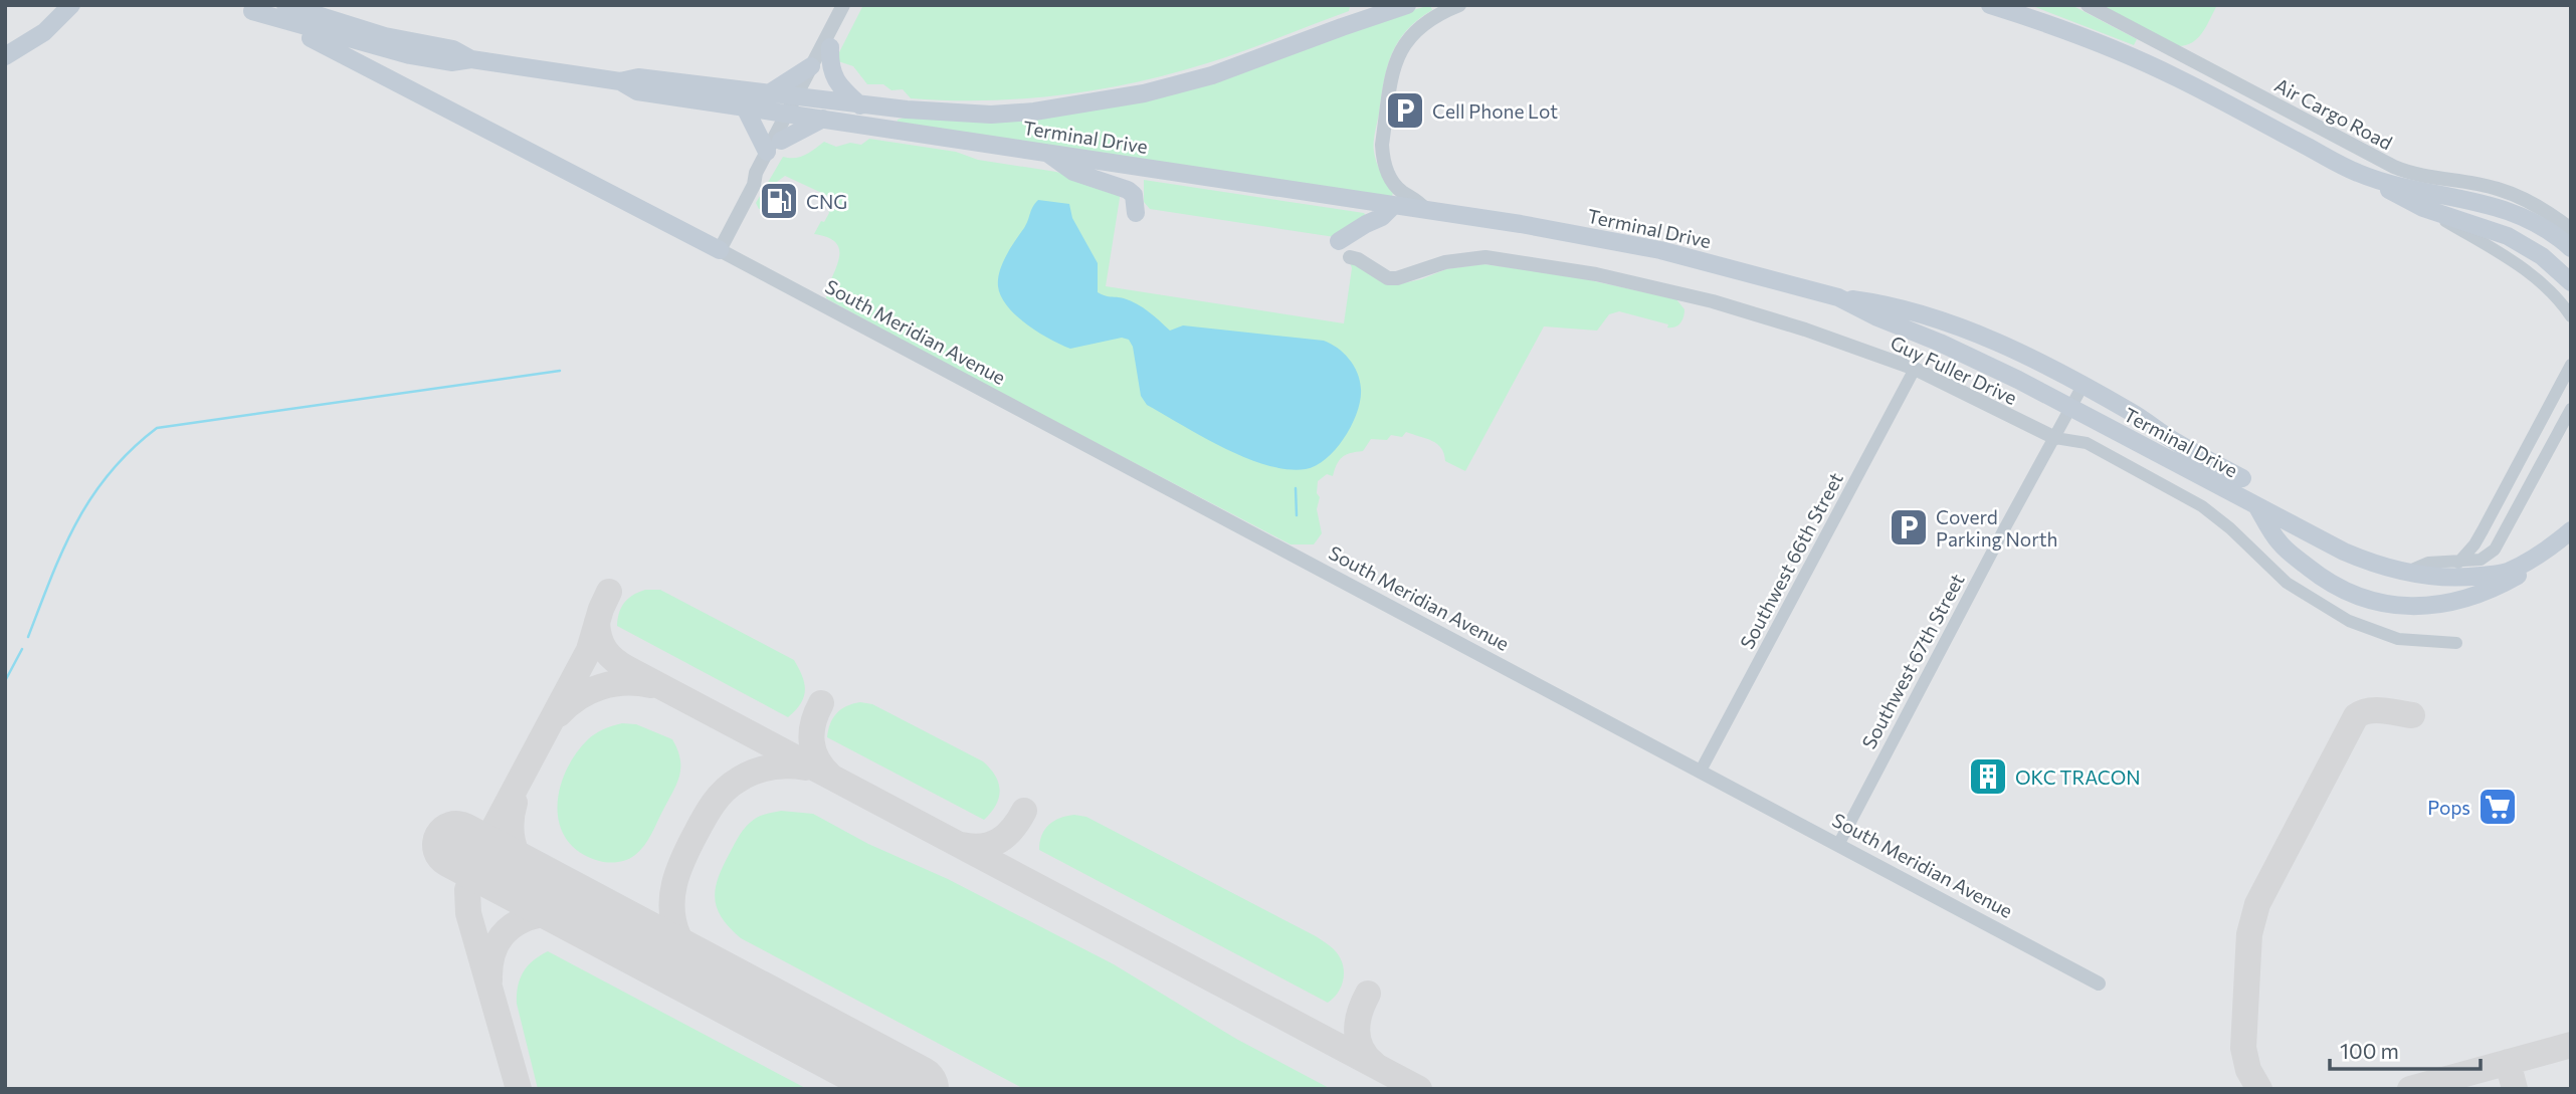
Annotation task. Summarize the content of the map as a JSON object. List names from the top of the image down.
{
  "streets": {
    "main road": ["Terminal Drive"],
    "street": [
      "Air Cargo Road",
      "South Meridian Avenue",
      "Guy Fuller Drive",
      "Southwest 66th Street",
      "Southwest 67th Street"
    ]
  },
  "crossings": [
    ["Terminal Drive", "Southwest 67th Street"],
    ["South Meridian Avenue", "Southwest 66th Street"],
    ["South Meridian Avenue", "Southwest 67th Street"],
    ["Guy Fuller Drive", "Southwest 66th Street"],
    ["Guy Fuller Drive", "Southwest 67th Street"]
  ],
  "places": {
    "parking": ["Cell Phone Lot", "Coverd Parking North"],
    "fuel station": ["CNG"],
    "building": ["OKC TRACON"],
    "supermarket": ["Pops"]
  },
  "scale_bar": "100 m"
}
